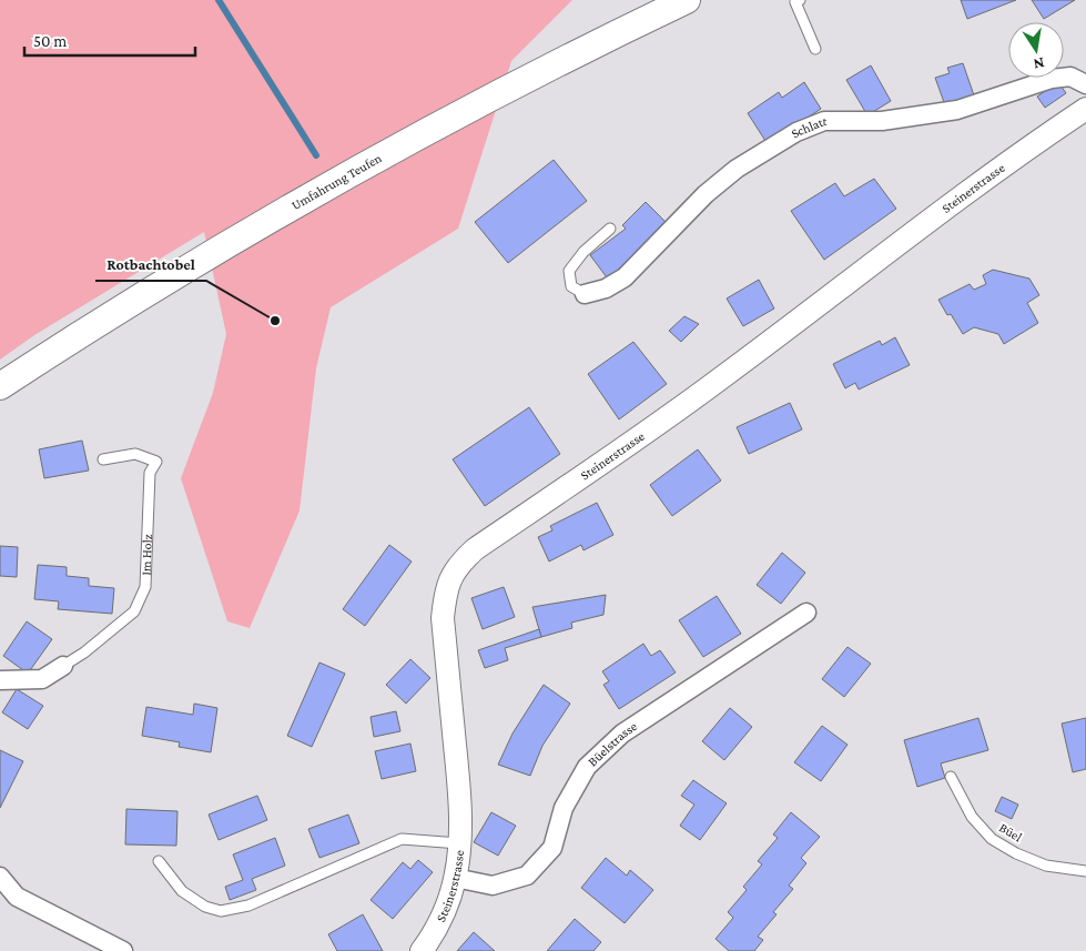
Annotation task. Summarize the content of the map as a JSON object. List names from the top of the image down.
{
  "streets": {
    "main road": ["Umfahrung Teufen"],
    "street": [
      "Schlatt",
      "Steinerstrasse",
      "Im Holz",
      "Büelstrasse"
    ],
    "lane": ["Büel"]
  },
  "crossings": [
    ["Steinerstrasse", "Büelstrasse"]
  ],
  "places": ["Rotbachtobel"],
  "scale_bar": "50 m",
  "north": "bottom"
}
